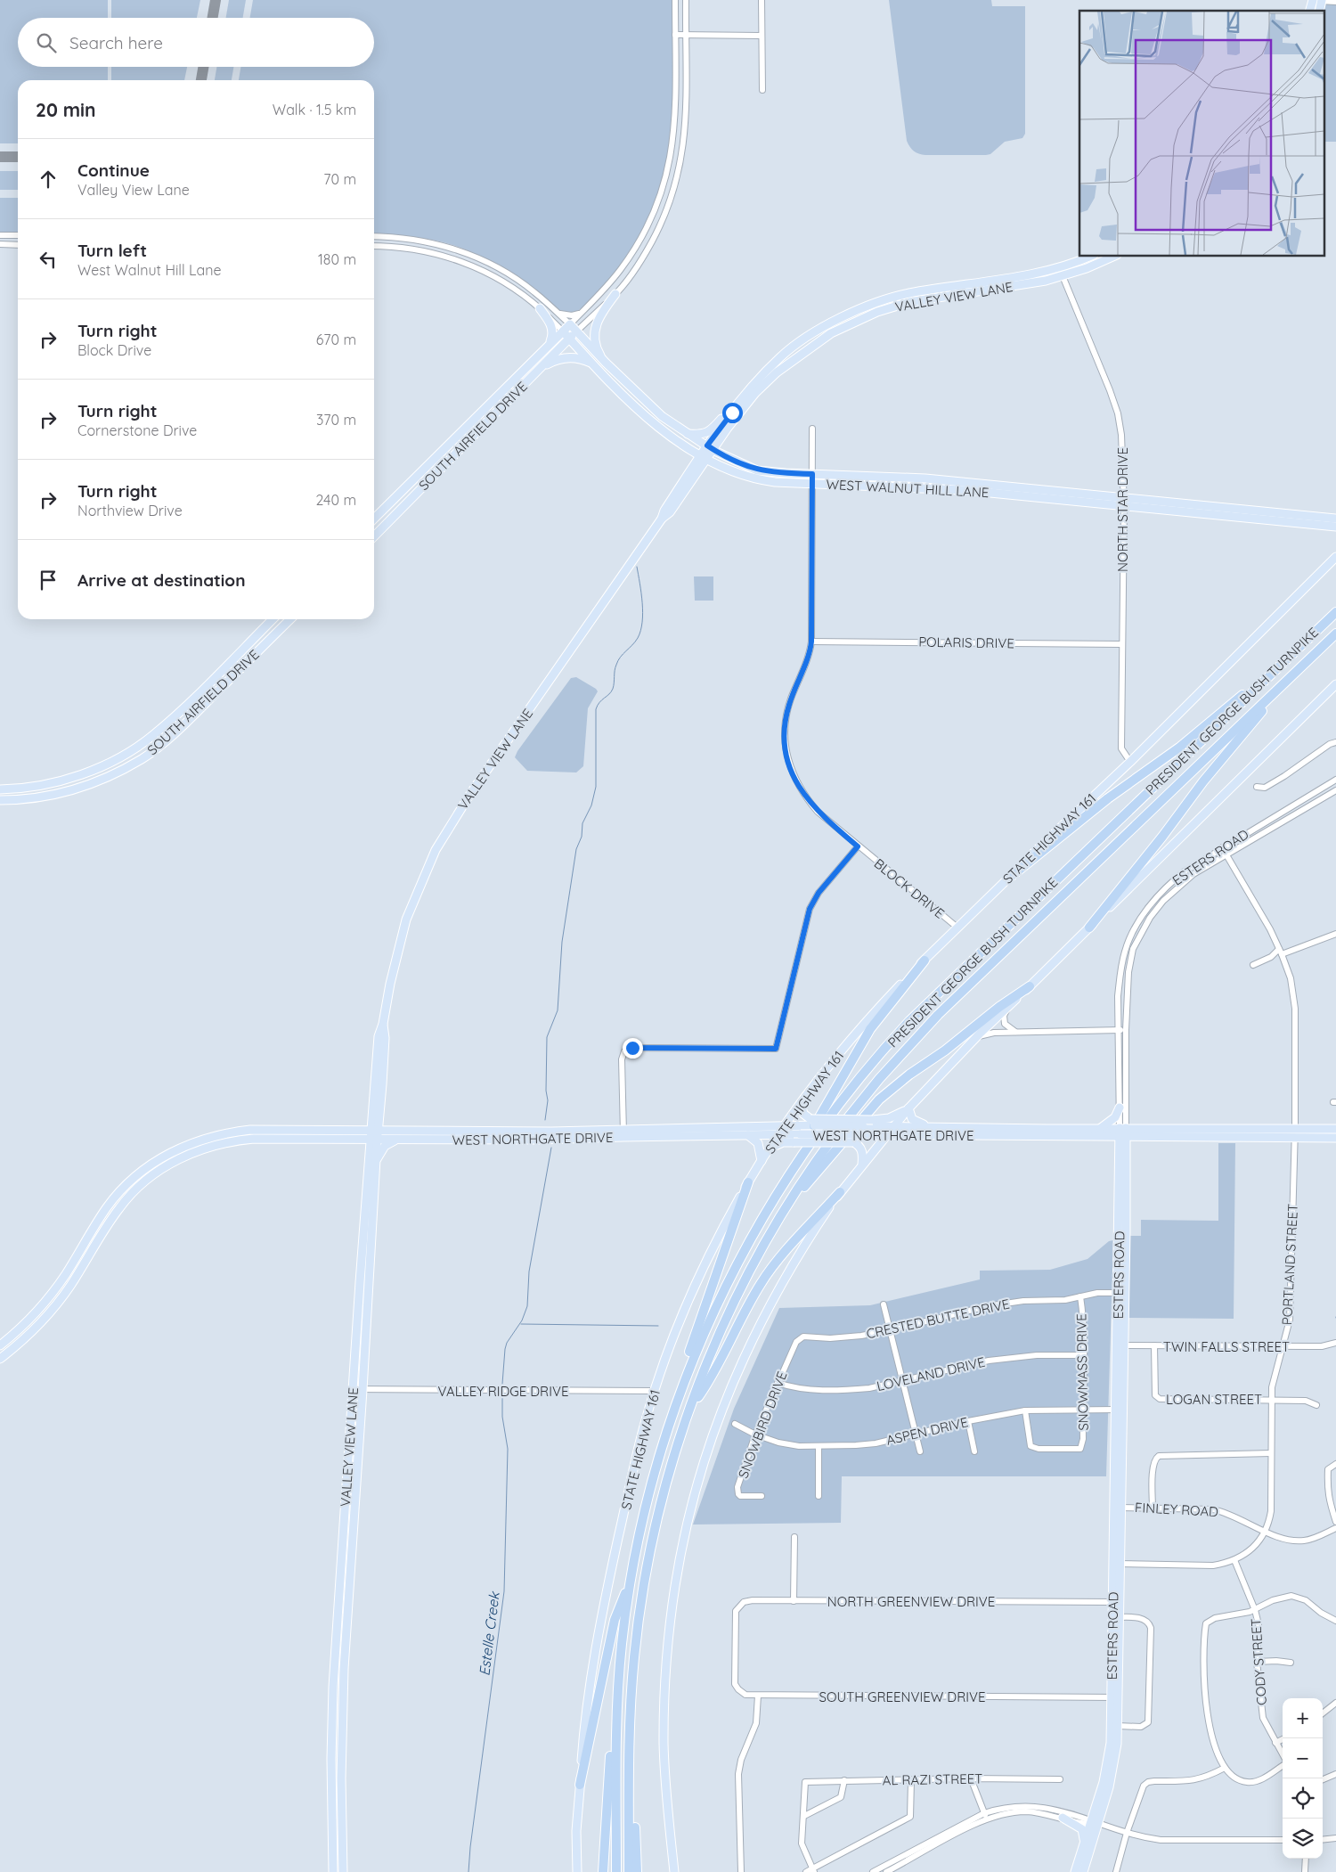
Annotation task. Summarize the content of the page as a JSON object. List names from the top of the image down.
{
  "streets": {
    "highway": ["PRESIDENT GEORGE BUSH TURNPIKE"],
    "main road": [
      "VALLEY VIEW LANE",
      "SOUTH AIRFIELD DRIVE",
      "WEST WALNUT HILL LANE",
      "STATE HIGHWAY 161",
      "ESTERS ROAD",
      "WEST NORTHGATE DRIVE"
    ],
    "street": [
      "NORTH STAR DRIVE",
      "POLARIS DRIVE",
      "BLOCK DRIVE",
      "PORTLAND STREET",
      "CRESTED BUTTE DRIVE",
      "TWIN FALLS STREET",
      "SNOWMASS DRIVE",
      "LOVELAND DRIVE",
      "VALLEY RIDGE DRIVE",
      "LOGAN STREET",
      "SNOWBIRD DRIVE",
      "ASPEN DRIVE",
      "FINLEY ROAD",
      "NORTH GREENVIEW DRIVE",
      "CODY STREET",
      "SOUTH GREENVIEW DRIVE",
      "AL RAZI STREET"
    ]
  },
  "crossings": [
    ["VALLEY VIEW LANE", "WEST WALNUT HILL LANE"],
    ["VALLEY VIEW LANE", "NORTH STAR DRIVE"],
    ["VALLEY VIEW LANE", "WEST NORTHGATE DRIVE"],
    ["VALLEY VIEW LANE", "VALLEY RIDGE DRIVE"],
    ["SOUTH AIRFIELD DRIVE", "WEST WALNUT HILL LANE"],
    ["WEST WALNUT HILL LANE", "NORTH STAR DRIVE"],
    ["WEST WALNUT HILL LANE", "BLOCK DRIVE"],
    ["NORTH STAR DRIVE", "POLARIS DRIVE"],
    ["NORTH STAR DRIVE", "STATE HIGHWAY 161"],
    ["POLARIS DRIVE", "BLOCK DRIVE"],
    ["STATE HIGHWAY 161", "BLOCK DRIVE"],
    ["STATE HIGHWAY 161", "WEST NORTHGATE DRIVE"],
    ["STATE HIGHWAY 161", "VALLEY RIDGE DRIVE"],
    ["ESTERS ROAD", "WEST NORTHGATE DRIVE"],
    ["ESTERS ROAD", "PORTLAND STREET"],
    ["ESTERS ROAD", "CRESTED BUTTE DRIVE"],
    ["ESTERS ROAD", "TWIN FALLS STREET"],
    ["ESTERS ROAD", "ASPEN DRIVE"],
    ["ESTERS ROAD", "FINLEY ROAD"],
    ["ESTERS ROAD", "NORTH GREENVIEW DRIVE"],
    ["ESTERS ROAD", "SOUTH GREENVIEW DRIVE"],
    ["WEST NORTHGATE DRIVE", "PORTLAND STREET"],
    ["PORTLAND STREET", "TWIN FALLS STREET"],
    ["PORTLAND STREET", "LOGAN STREET"],
    ["PORTLAND STREET", "FINLEY ROAD"],
    ["PORTLAND STREET", "CODY STREET"],
    ["CRESTED BUTTE DRIVE", "SNOWMASS DRIVE"],
    ["CRESTED BUTTE DRIVE", "SNOWBIRD DRIVE"],
    ["TWIN FALLS STREET", "LOGAN STREET"],
    ["SNOWMASS DRIVE", "LOVELAND DRIVE"],
    ["SNOWMASS DRIVE", "ASPEN DRIVE"],
    ["LOVELAND DRIVE", "SNOWBIRD DRIVE"],
    ["SNOWBIRD DRIVE", "ASPEN DRIVE"],
    ["NORTH GREENVIEW DRIVE", "SOUTH GREENVIEW DRIVE"]
  ],
  "water": ["Estelle Creek"],
  "page": {
    "search": "Search here",
    "heading": ["20 min", "Walk · 1.5 km"],
    "list": [
      ["Continue", "Valley View Lane", "70 m"],
      ["Turn left", "West Walnut Hill Lane", "180 m"],
      ["Turn right", "Block Drive", "670 m"],
      ["Turn right", "Cornerstone Drive", "370 m"],
      ["Turn right", "Northview Drive", "240 m"],
      "Arrive at destination"
    ],
    "map_buttons": ["+", "−"]
  }
}
